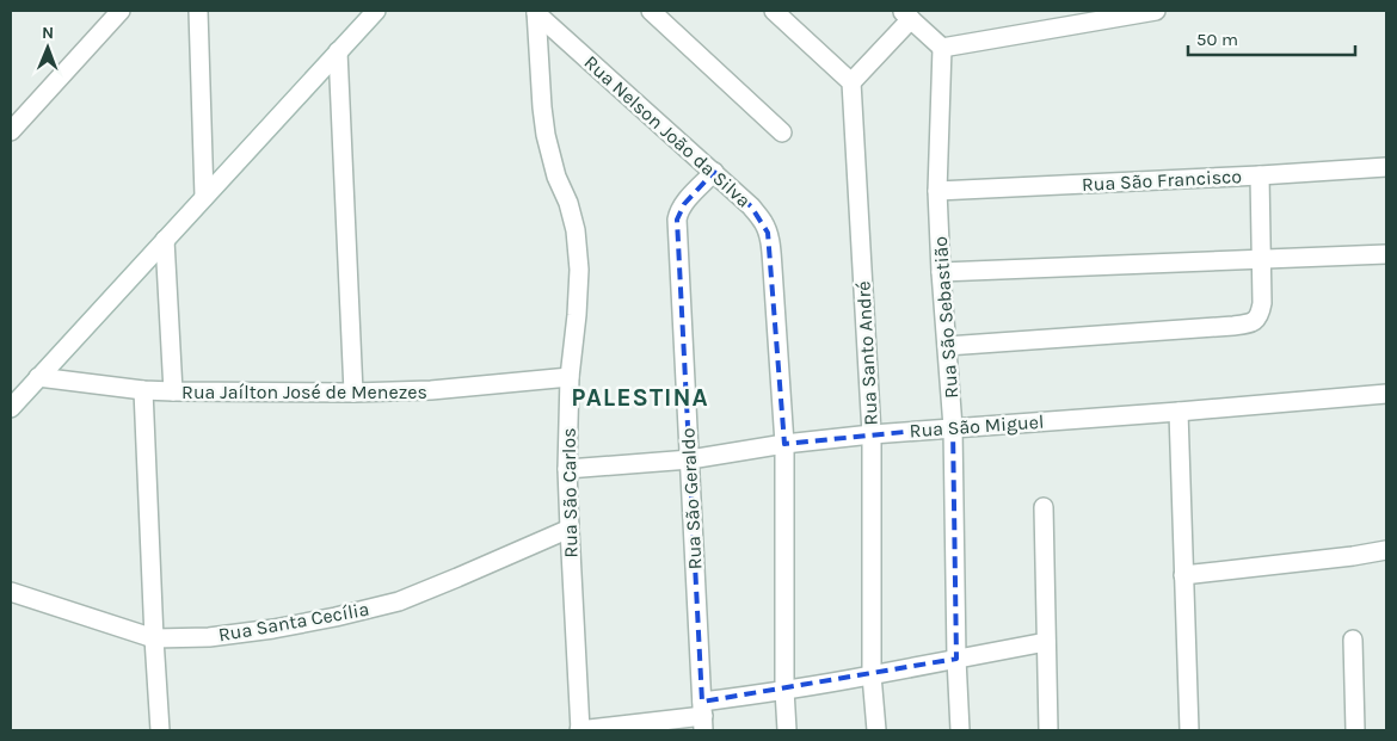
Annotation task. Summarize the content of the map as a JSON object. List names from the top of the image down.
{
  "streets": {
    "street": [
      "Rua Nelson João da Silva",
      "Rua São Francisco",
      "Rua São Sebastião",
      "Rua Santo André",
      "Rua Jaílton José de Menezes",
      "Rua São Miguel",
      "Rua São Carlos",
      "Rua São Geraldo",
      "Rua Santa Cecília"
    ]
  },
  "crossings": [
    ["Rua Nelson João da Silva", "Rua São Miguel"],
    ["Rua Nelson João da Silva", "Rua São Carlos"],
    ["Rua Nelson João da Silva", "Rua São Geraldo"],
    ["Rua São Francisco", "Rua São Sebastião"],
    ["Rua São Sebastião", "Rua São Miguel"],
    ["Rua Santo André", "Rua São Miguel"],
    ["Rua Jaílton José de Menezes", "Rua São Carlos"],
    ["Rua São Miguel", "Rua São Carlos"],
    ["Rua São Miguel", "Rua São Geraldo"],
    ["Rua São Carlos", "Rua Santa Cecília"]
  ],
  "districts": ["PALESTINA"],
  "scale_bar": "50 m",
  "north": "top"
}
